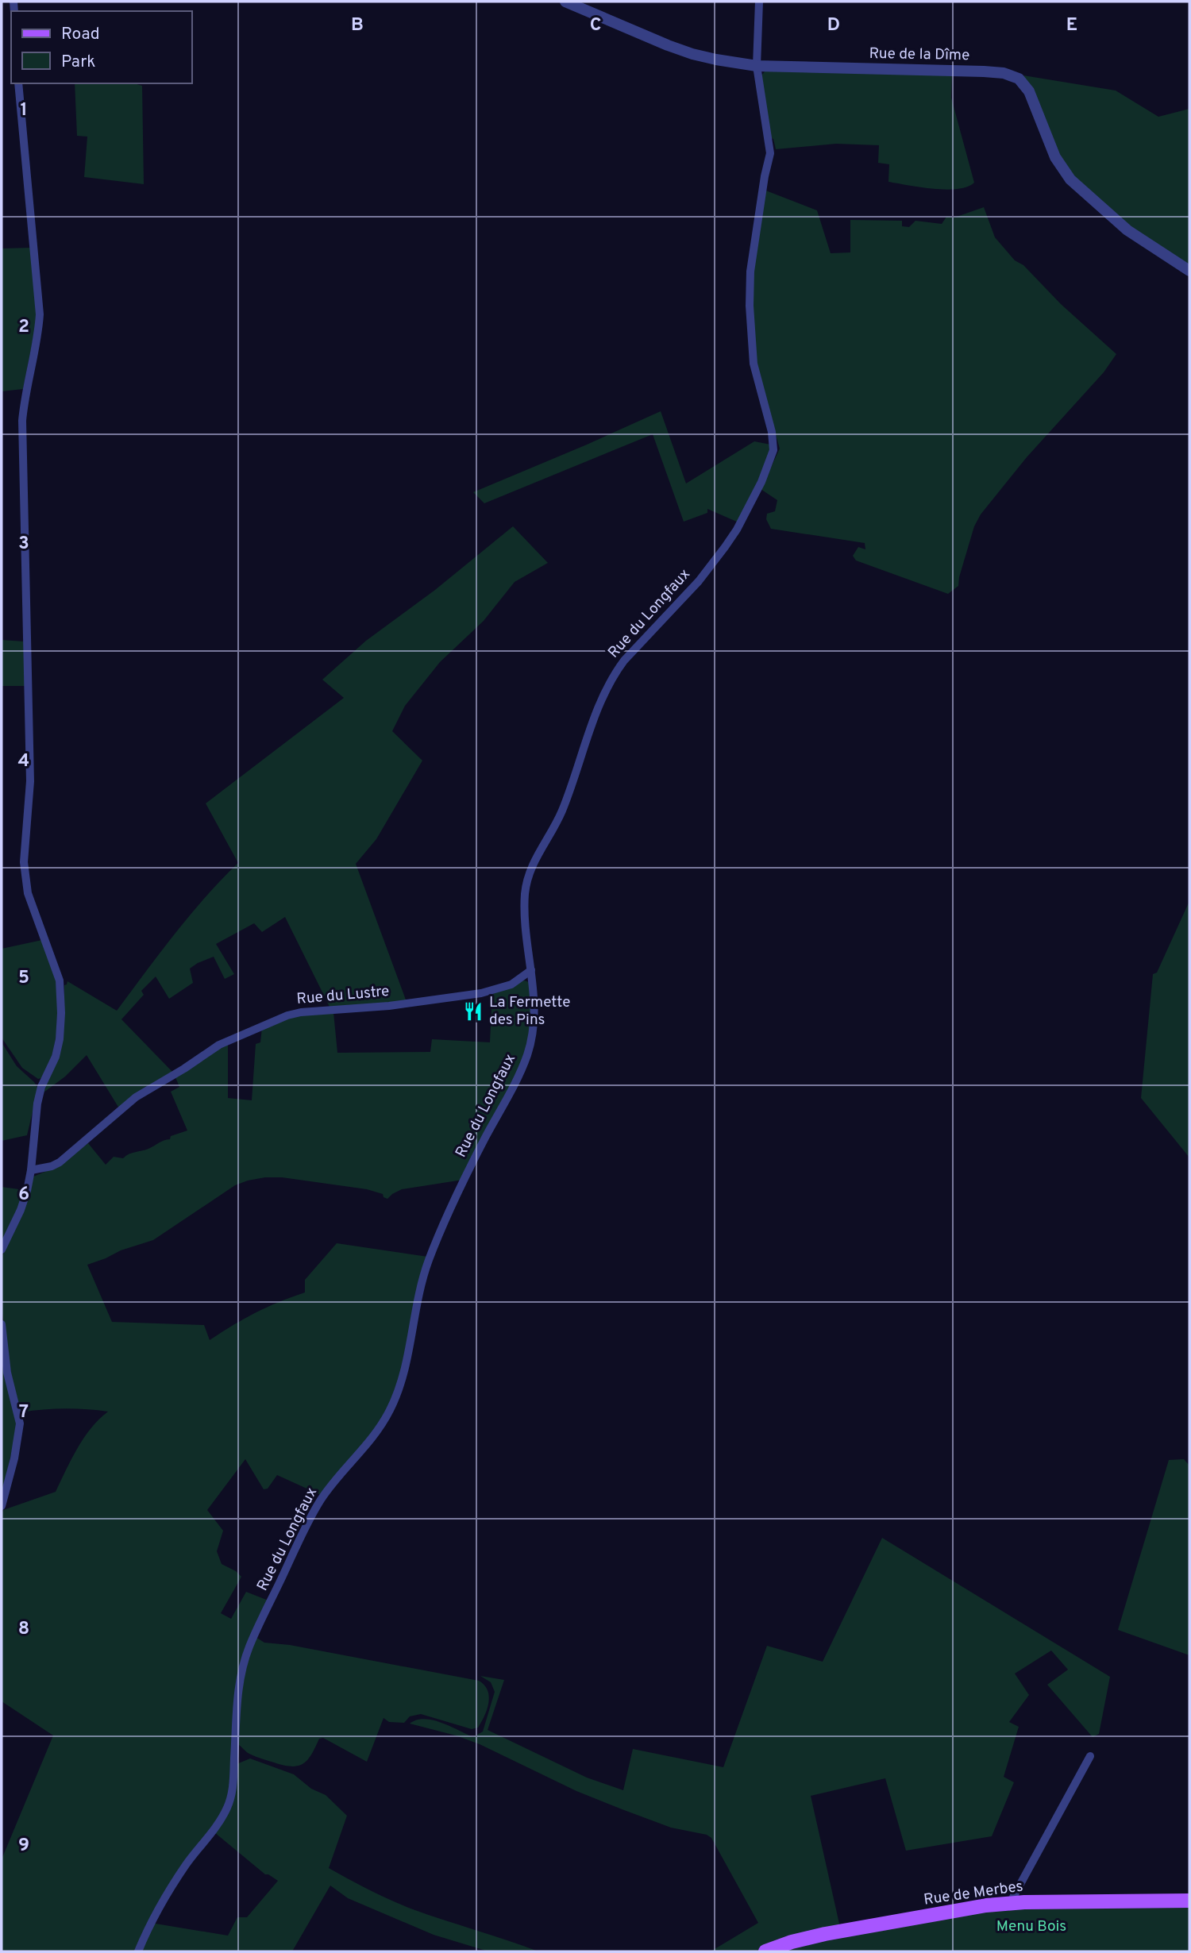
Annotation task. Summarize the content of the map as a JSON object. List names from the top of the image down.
{
  "streets": {
    "main road": ["Rue de Merbes"],
    "street": ["Rue de la Dîme", "Rue du Longfaux", "Rue du Lustre"]
  },
  "crossings": [
    ["Rue de la Dîme", "Rue du Longfaux"],
    ["Rue du Longfaux", "Rue du Lustre"]
  ],
  "parks": ["Menu Bois"],
  "places": {
    "restaurant": ["La Fermette des Pins"]
  },
  "legend": ["Road", "Park"],
  "grid": {
    "columns": [
      "B",
      "C",
      "D",
      "E"
    ],
    "rows": [
      "1",
      "2",
      "3",
      "4",
      "5",
      "6",
      "7",
      "8",
      "9"
    ]
  }
}
